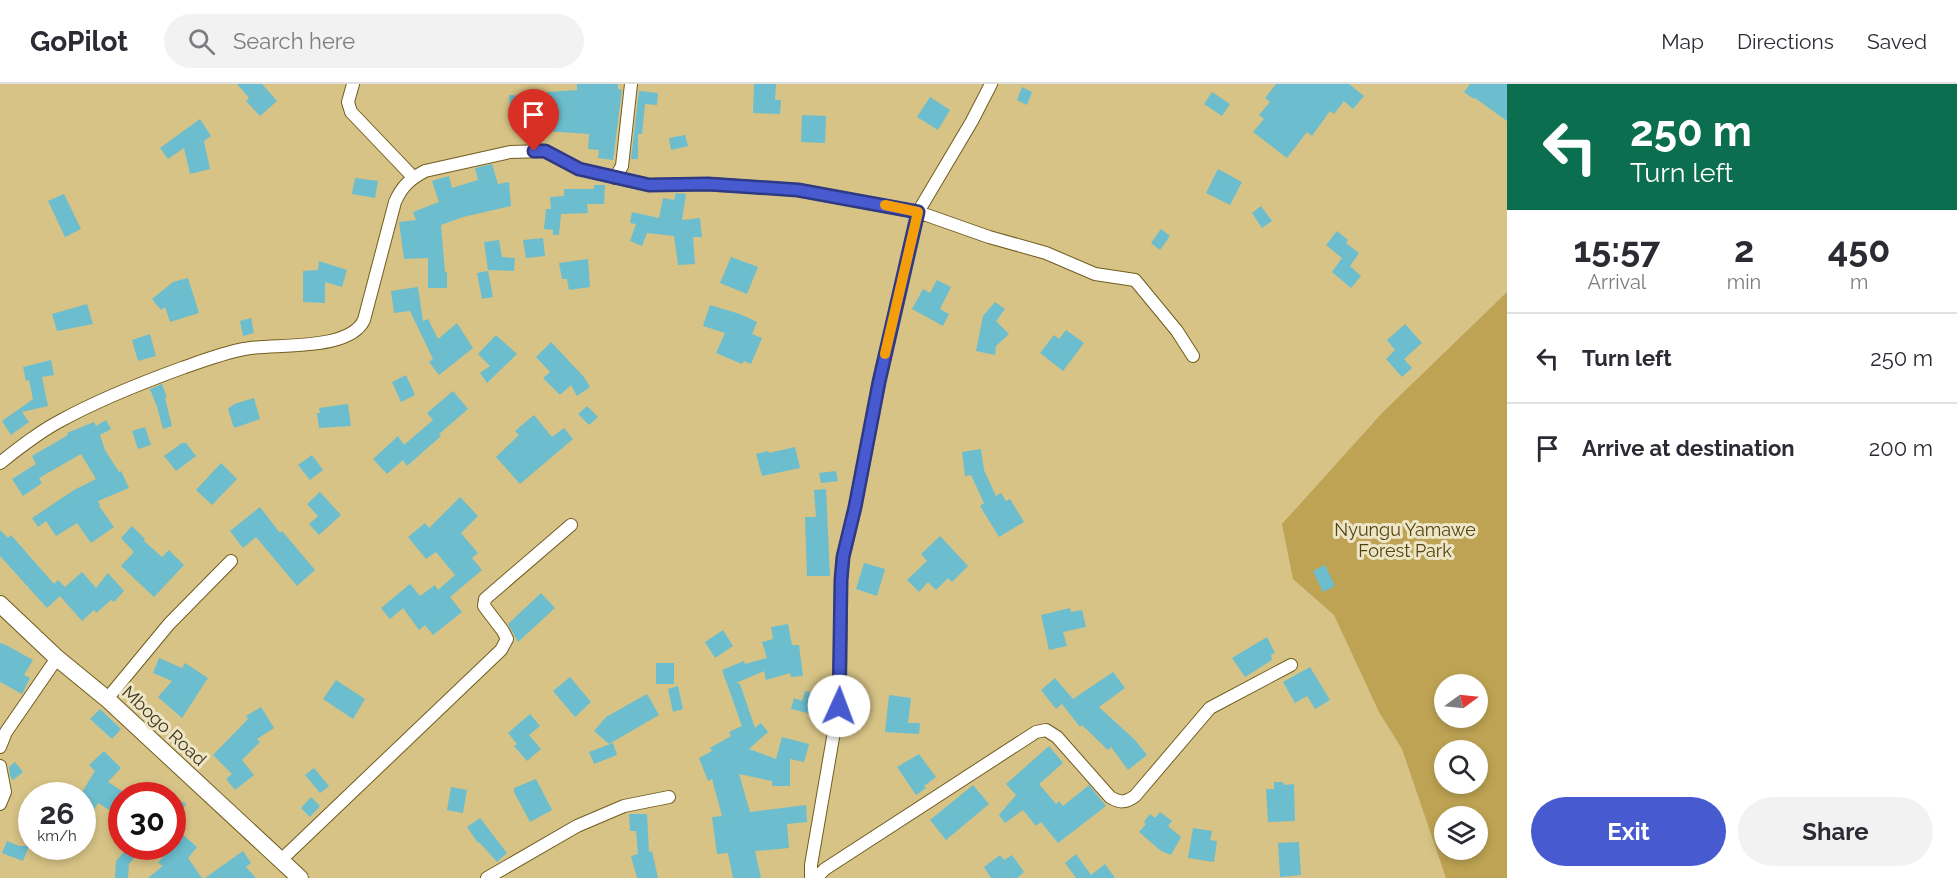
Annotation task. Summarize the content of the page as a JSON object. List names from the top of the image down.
{
  "streets": {
    "main road": ["Mbogo Road"]
  },
  "parks": ["Nyungu Yamawe Forest Park"],
  "north": "right",
  "page": {
    "header": "GoPilot",
    "search": "Search here",
    "nav": ["Map", "Directions", "Saved"],
    "turn": ["250 m", "Turn left"],
    "eta": [
      "15:57",
      "Arrival",
      "2",
      "min",
      "450",
      "m"
    ],
    "list": [
      {
        "name": "Turn left",
        "value": "250 m"
      },
      {
        "name": "Arrive at destination",
        "value": "200 m"
      }
    ],
    "speed": "26 km/h",
    "limit": "30",
    "buttons": ["Exit", "Share"]
  }
}
